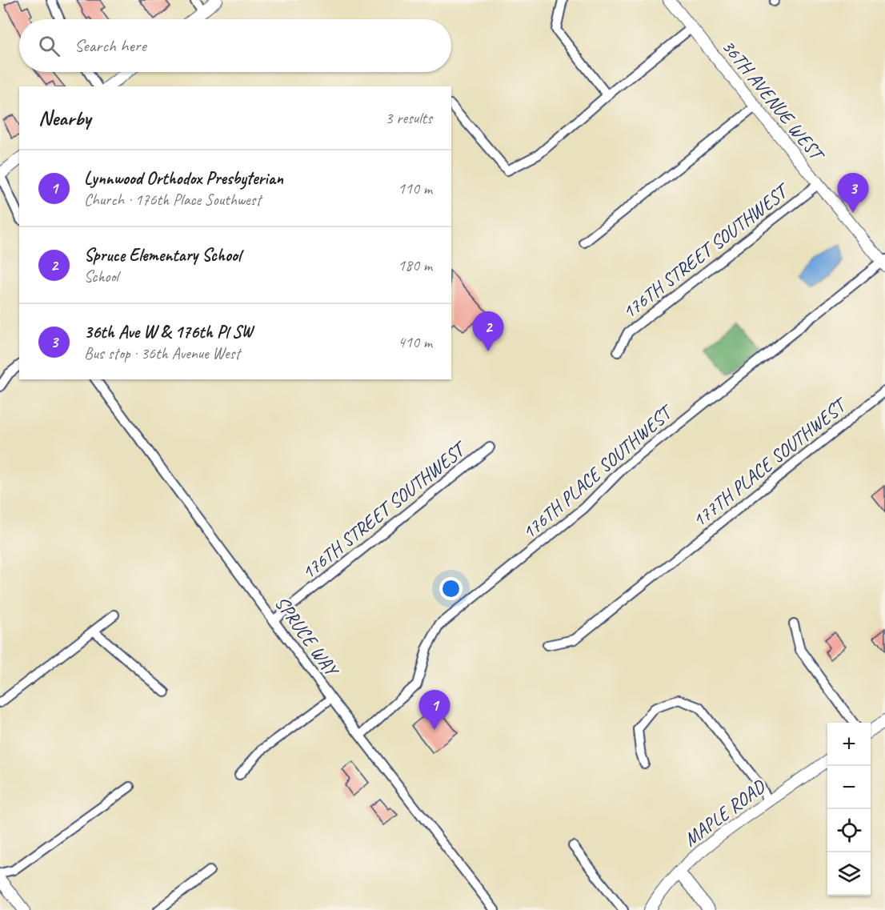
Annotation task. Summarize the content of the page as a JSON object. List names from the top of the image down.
{
  "streets": {
    "street": [
      "36TH AVENUE WEST",
      "176TH STREET SOUTHWEST",
      "177TH PLACE SOUTHWEST",
      "176TH PLACE SOUTHWEST",
      "SPRUCE WAY",
      "MAPLE ROAD"
    ]
  },
  "crossings": [
    ["36TH AVENUE WEST", "176TH STREET SOUTHWEST"],
    ["36TH AVENUE WEST", "176TH PLACE SOUTHWEST"],
    ["176TH STREET SOUTHWEST", "SPRUCE WAY"],
    ["176TH PLACE SOUTHWEST", "SPRUCE WAY"]
  ],
  "page": {
    "search": "Search here",
    "heading": ["Nearby", "3 results"],
    "list": [
      {
        "mark": "1",
        "name": "Lynnwood Orthodox Presbyterian",
        "note": "Church · 176th Place Southwest",
        "value": "110 m"
      },
      {
        "mark": "2",
        "name": "Spruce Elementary School",
        "note": "School",
        "value": "180 m"
      },
      {
        "mark": "3",
        "name": "36th Ave W & 176th Pl SW",
        "note": "Bus stop · 36th Avenue West",
        "value": "410 m"
      }
    ],
    "pins": ["3", "2", "1"],
    "map_buttons": ["+", "−"]
  }
}
